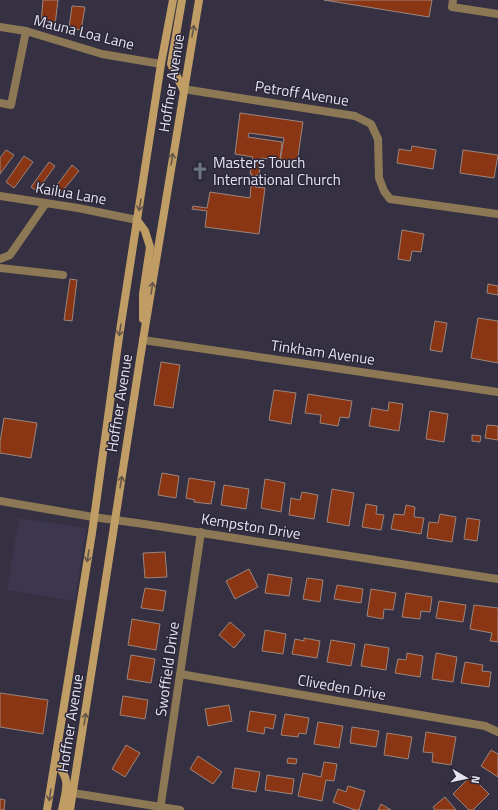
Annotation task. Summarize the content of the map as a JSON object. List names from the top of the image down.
{
  "streets": {
    "main road": ["Hoffner Avenue"],
    "street": [
      "Mauna Loa Lane",
      "Petroff Avenue",
      "Kailua Lane",
      "Tinkham Avenue",
      "Kempston Drive",
      "Swoffield Drive",
      "Cliveden Drive"
    ]
  },
  "crossings": [
    ["Mauna Loa Lane", "Hoffner Avenue"],
    ["Hoffner Avenue", "Petroff Avenue"],
    ["Hoffner Avenue", "Kailua Lane"],
    ["Hoffner Avenue", "Tinkham Avenue"],
    ["Hoffner Avenue", "Kempston Drive"],
    ["Kempston Drive", "Swoffield Drive"],
    ["Swoffield Drive", "Cliveden Drive"]
  ],
  "places": {
    "church": ["Masters Touch International Church"]
  },
  "north": "right"
}
